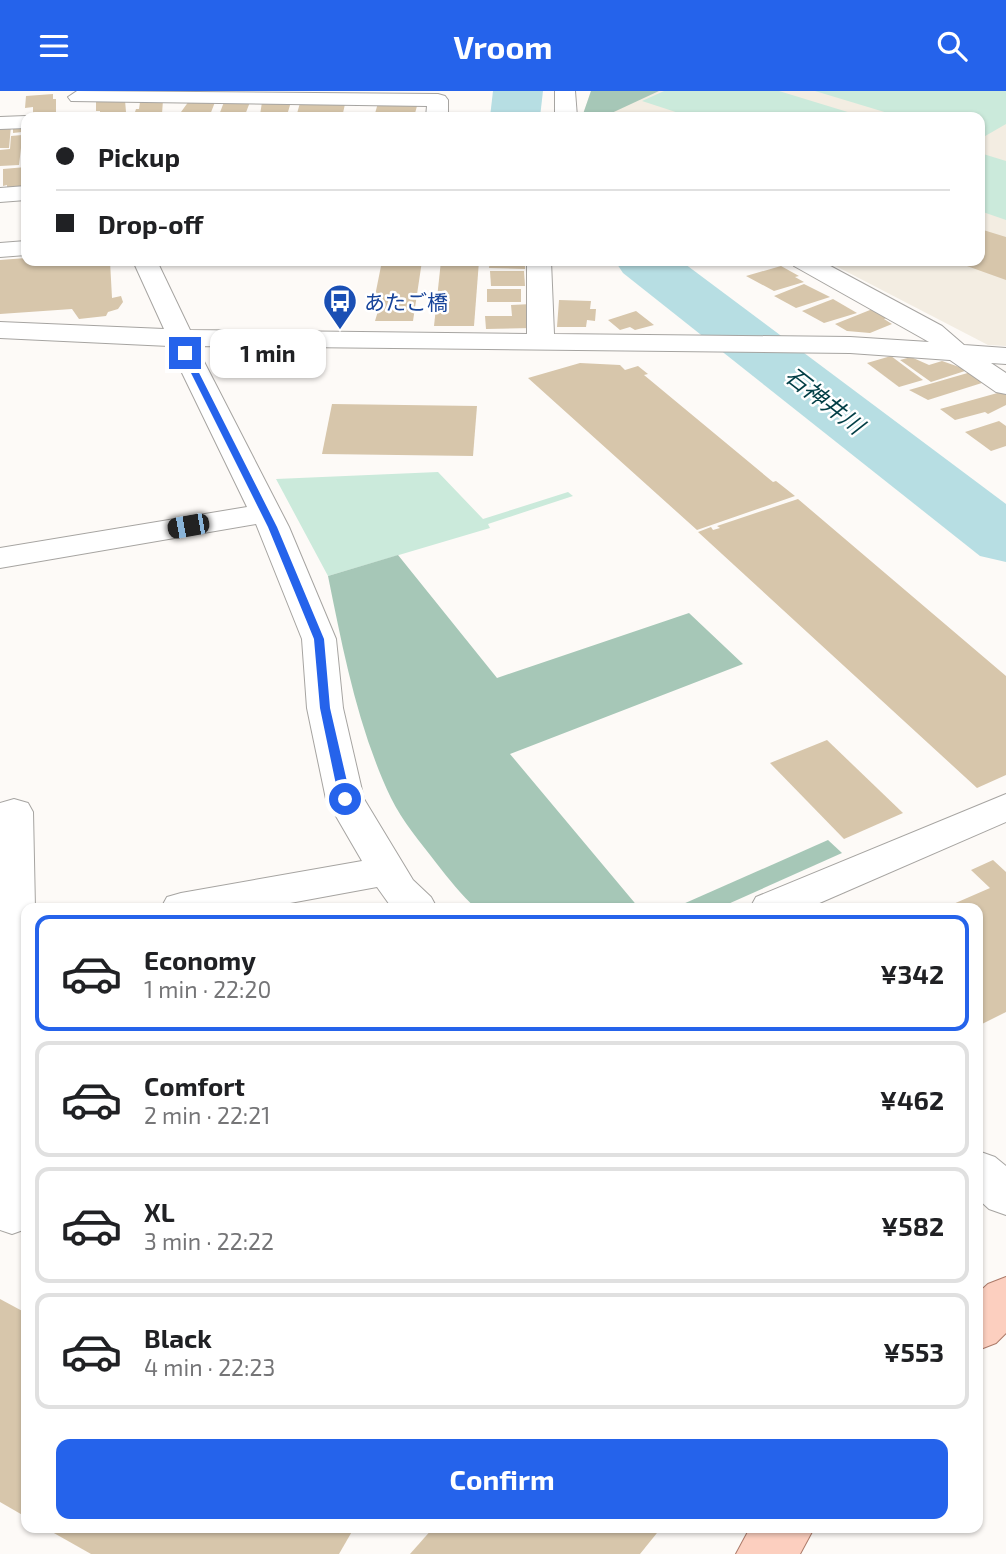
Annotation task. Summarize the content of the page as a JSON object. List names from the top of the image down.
{
  "water": ["石神井川"],
  "places": {
    "bus stop": ["あたご橋"]
  },
  "page": {
    "header": "Vroom",
    "banner": ["Pickup", "Drop-off"],
    "bubble": "1 min",
    "list": [
      {
        "name": "Economy",
        "note": "1 min · 22:20",
        "value": "¥342"
      },
      {
        "name": "Comfort",
        "note": "2 min · 22:21",
        "value": "¥462"
      },
      {
        "name": "XL",
        "note": "3 min · 22:22",
        "value": "¥582"
      },
      {
        "name": "Black",
        "note": "4 min · 22:23",
        "value": "¥553"
      }
    ],
    "buttons": "Confirm"
  }
}
